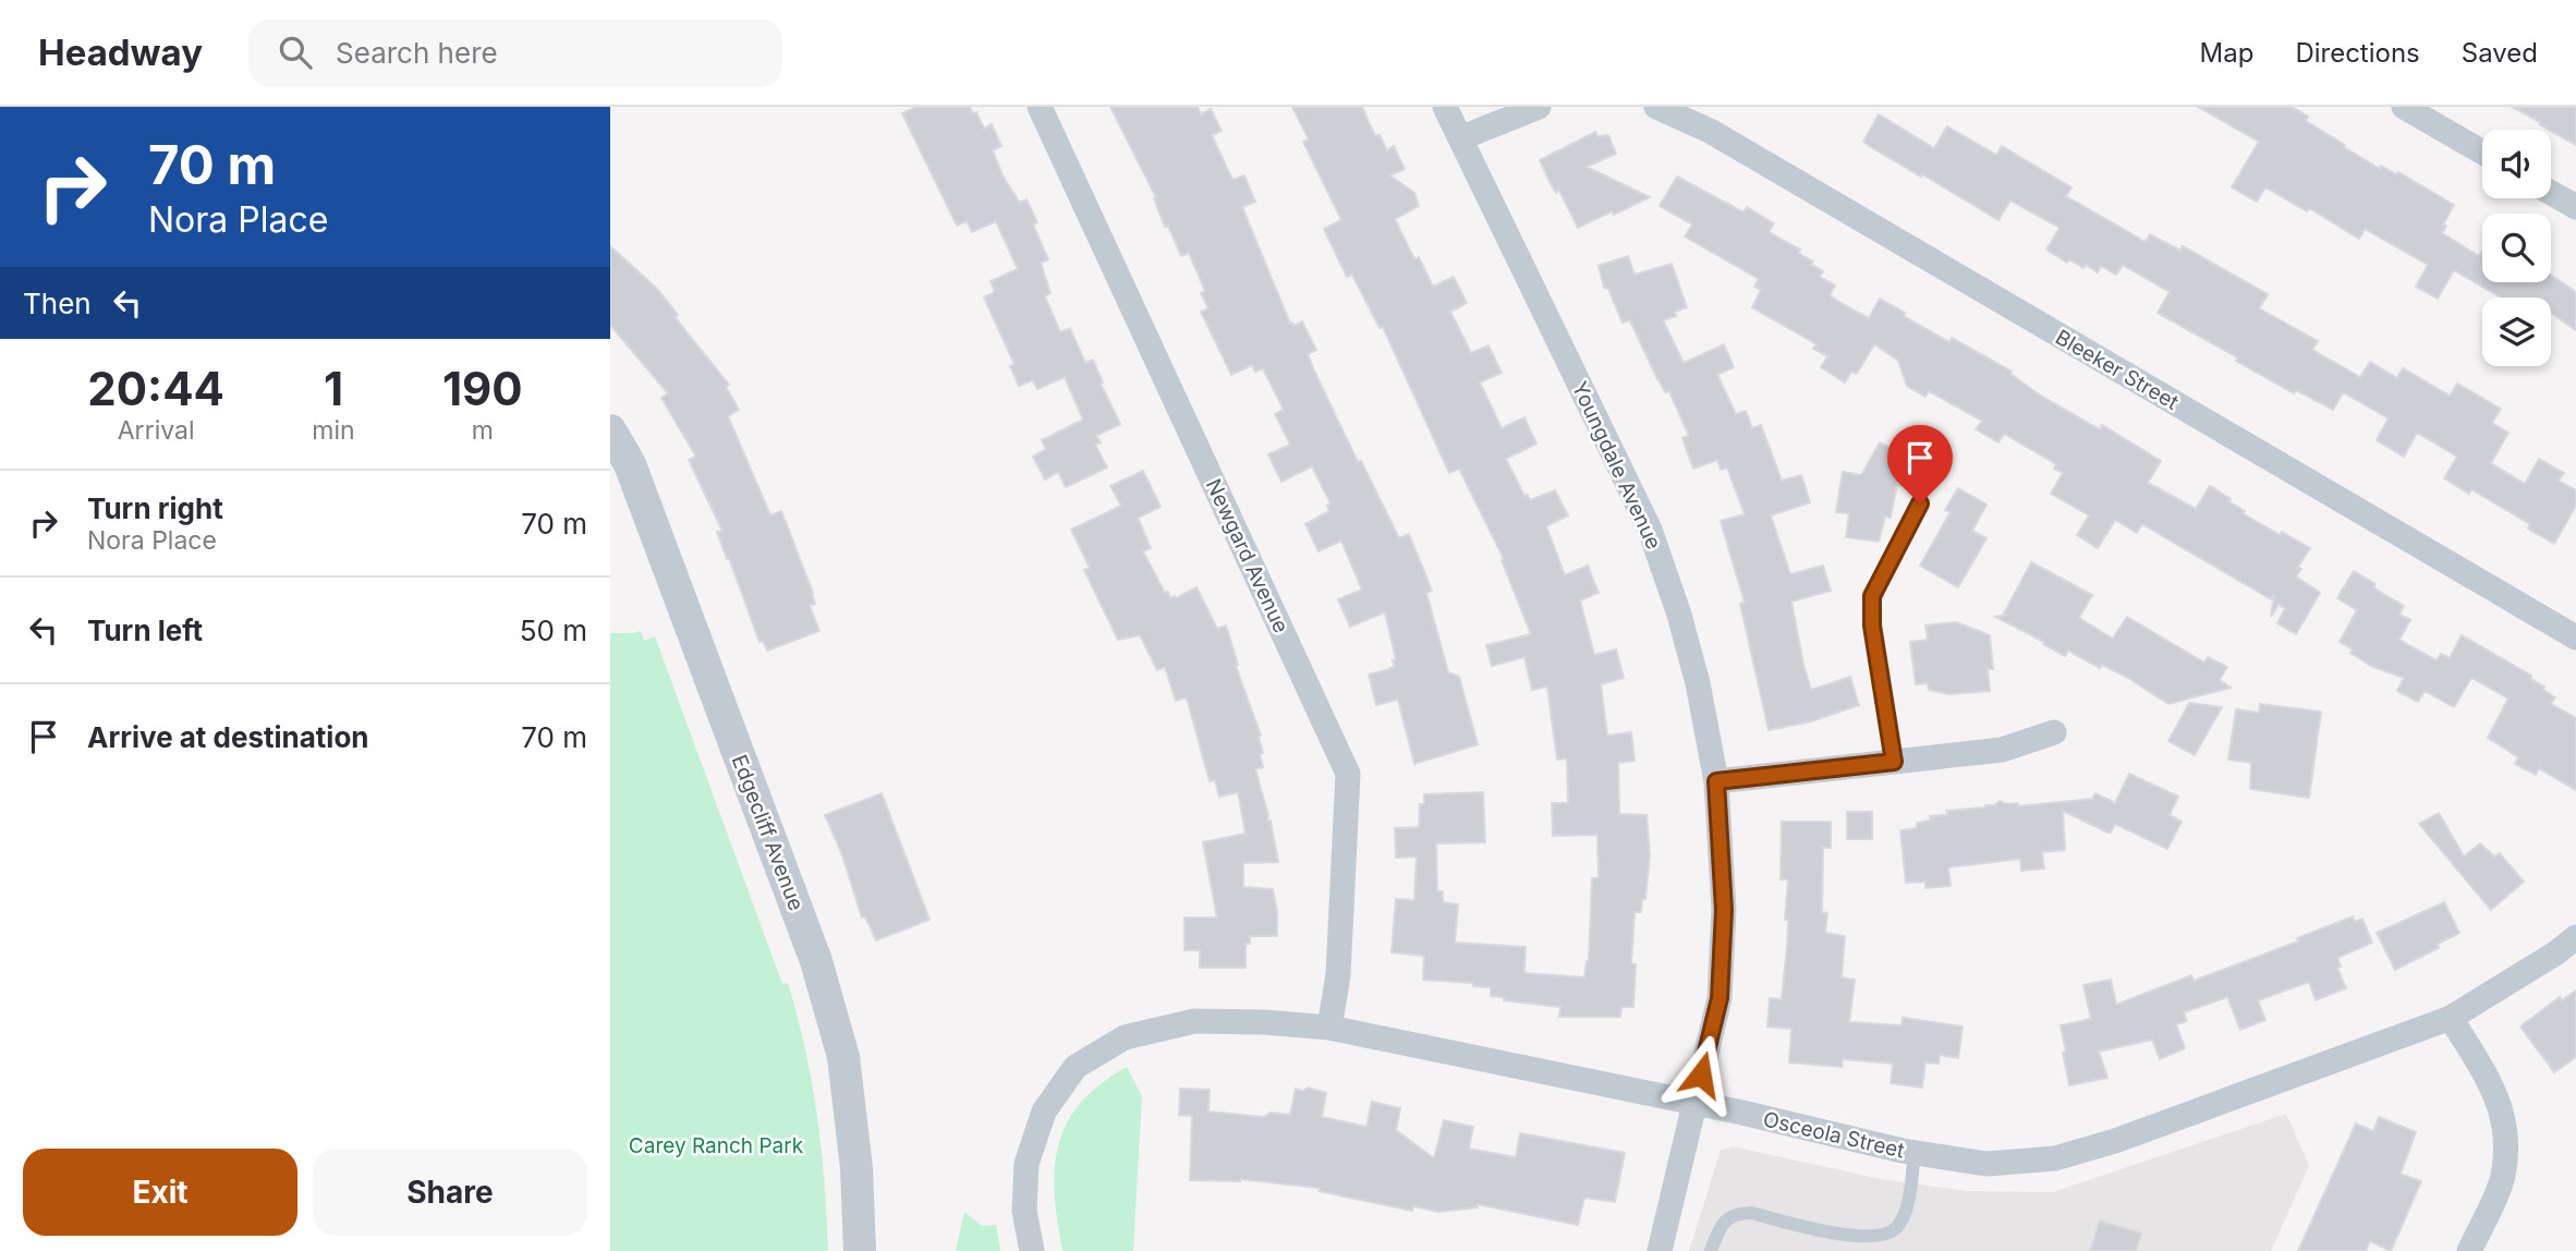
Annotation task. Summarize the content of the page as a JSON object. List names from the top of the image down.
{
  "streets": {
    "street": [
      "Bleeker Street",
      "Youngdale Avenue",
      "Newgard Avenue",
      "Edgecliff Avenue",
      "Osceola Street"
    ]
  },
  "crossings": [
    ["Youngdale Avenue", "Osceola Street"],
    ["Newgard Avenue", "Osceola Street"]
  ],
  "parks": ["Carey Ranch Park"],
  "page": {
    "header": "Headway",
    "search": "Search here",
    "nav": ["Map", "Directions", "Saved"],
    "turn": ["70 m", "Nora Place"],
    "then": "Then",
    "eta": [
      "20:44",
      "Arrival",
      "1",
      "min",
      "190",
      "m"
    ],
    "list": [
      {
        "name": "Turn right",
        "note": "Nora Place",
        "value": "70 m"
      },
      {
        "name": "Turn left",
        "value": "50 m"
      },
      {
        "name": "Arrive at destination",
        "value": "70 m"
      }
    ],
    "buttons": ["Exit", "Share"]
  }
}
